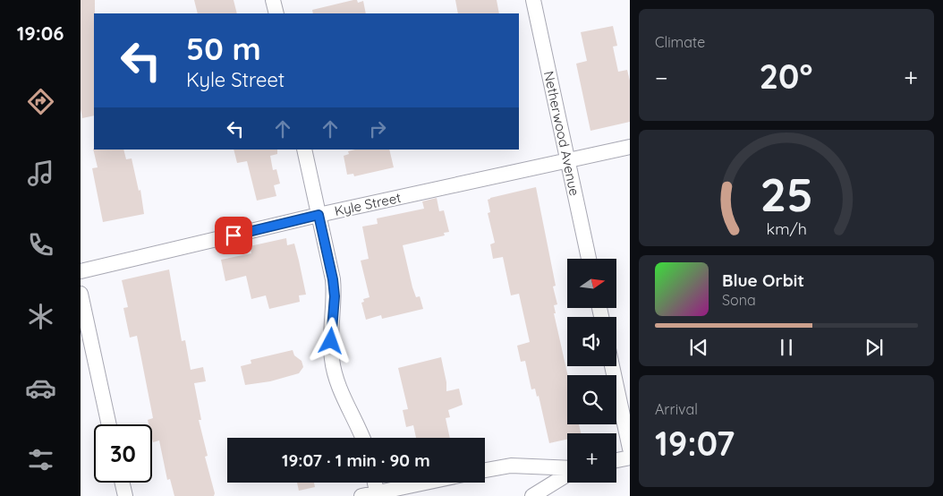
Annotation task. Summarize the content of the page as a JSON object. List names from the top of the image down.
{
  "streets": {
    "street": ["Netherwood Avenue", "Kyle Street"]
  },
  "crossings": [
    ["Netherwood Avenue", "Kyle Street"]
  ],
  "north": "right",
  "page": {
    "tabs": "19:06",
    "tile": [
      "Climate",
      ["Arrival", "19:07"]
    ],
    "turn": ["50 m", "Kyle Street"],
    "heat": ["−", "20°", "+"],
    "map_buttons": "+",
    "song": ["Blue Orbit", "Sona"],
    "limit": "30",
    "trip": "19:07 · 1 min · 90 m",
    "gauge": ["25", "km/h"]
  }
}
